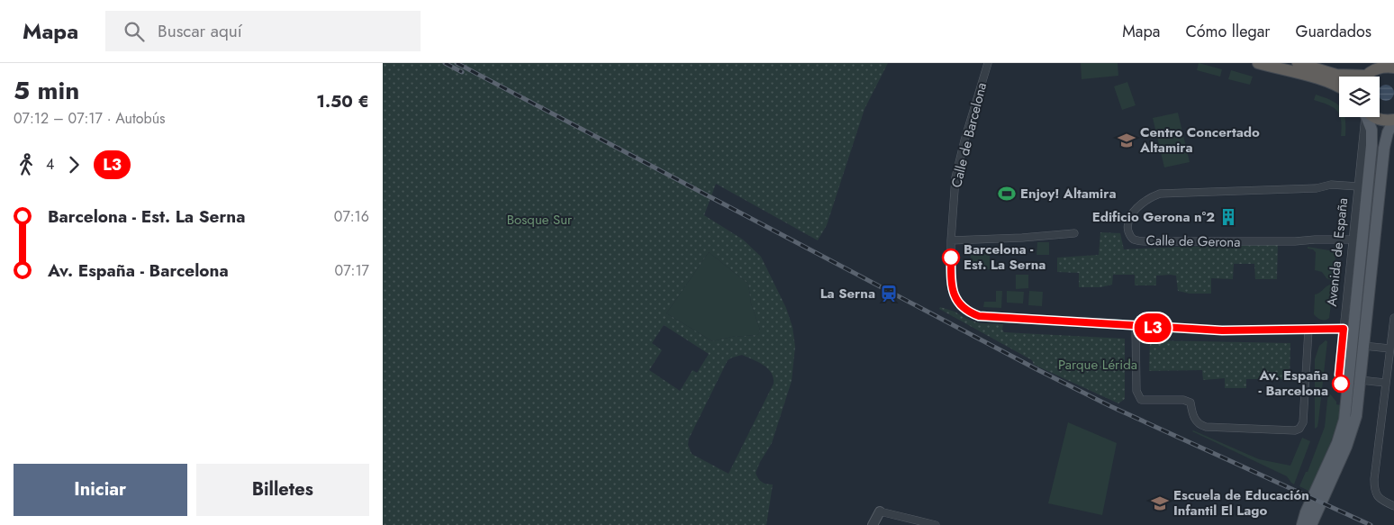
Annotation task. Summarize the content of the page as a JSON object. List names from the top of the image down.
{
  "streets": {
    "main road": ["Avenida de España"],
    "street": ["Calle de Barcelona", "Calle de Gerona"]
  },
  "crossings": [
    ["Calle de Barcelona", "Avenida de España"],
    ["Calle de Gerona", "Avenida de España"]
  ],
  "parks": ["Bosque Sur", "Parque Lérida"],
  "places": {
    "school or university": ["Centro Concertado Altamira", "Escuela de Educación Infantil El Lago"],
    "sports": ["Enjoy! Altamira"],
    "building": ["Edificio Gerona n°2"],
    "other": ["Barcelona - Est. La Serna", "Av. España - Barcelona"],
    "station": ["La Serna"]
  },
  "lines": ["bus line L3"],
  "page": {
    "header": "Mapa",
    "search": "Buscar aquí",
    "nav": ["Mapa", "Cómo llegar", "Guardados"],
    "heading": ["5 min", "07:12 – 07:17 · Autobús", "1.50 €"],
    "on_map": "L3",
    "legs": ["4", "L3"],
    "list": [
      {
        "name": "Barcelona - Est. La Serna",
        "value": "07:16"
      },
      {
        "name": "Av. España - Barcelona",
        "value": "07:17"
      }
    ],
    "buttons": ["Iniciar", "Billetes"]
  }
}
